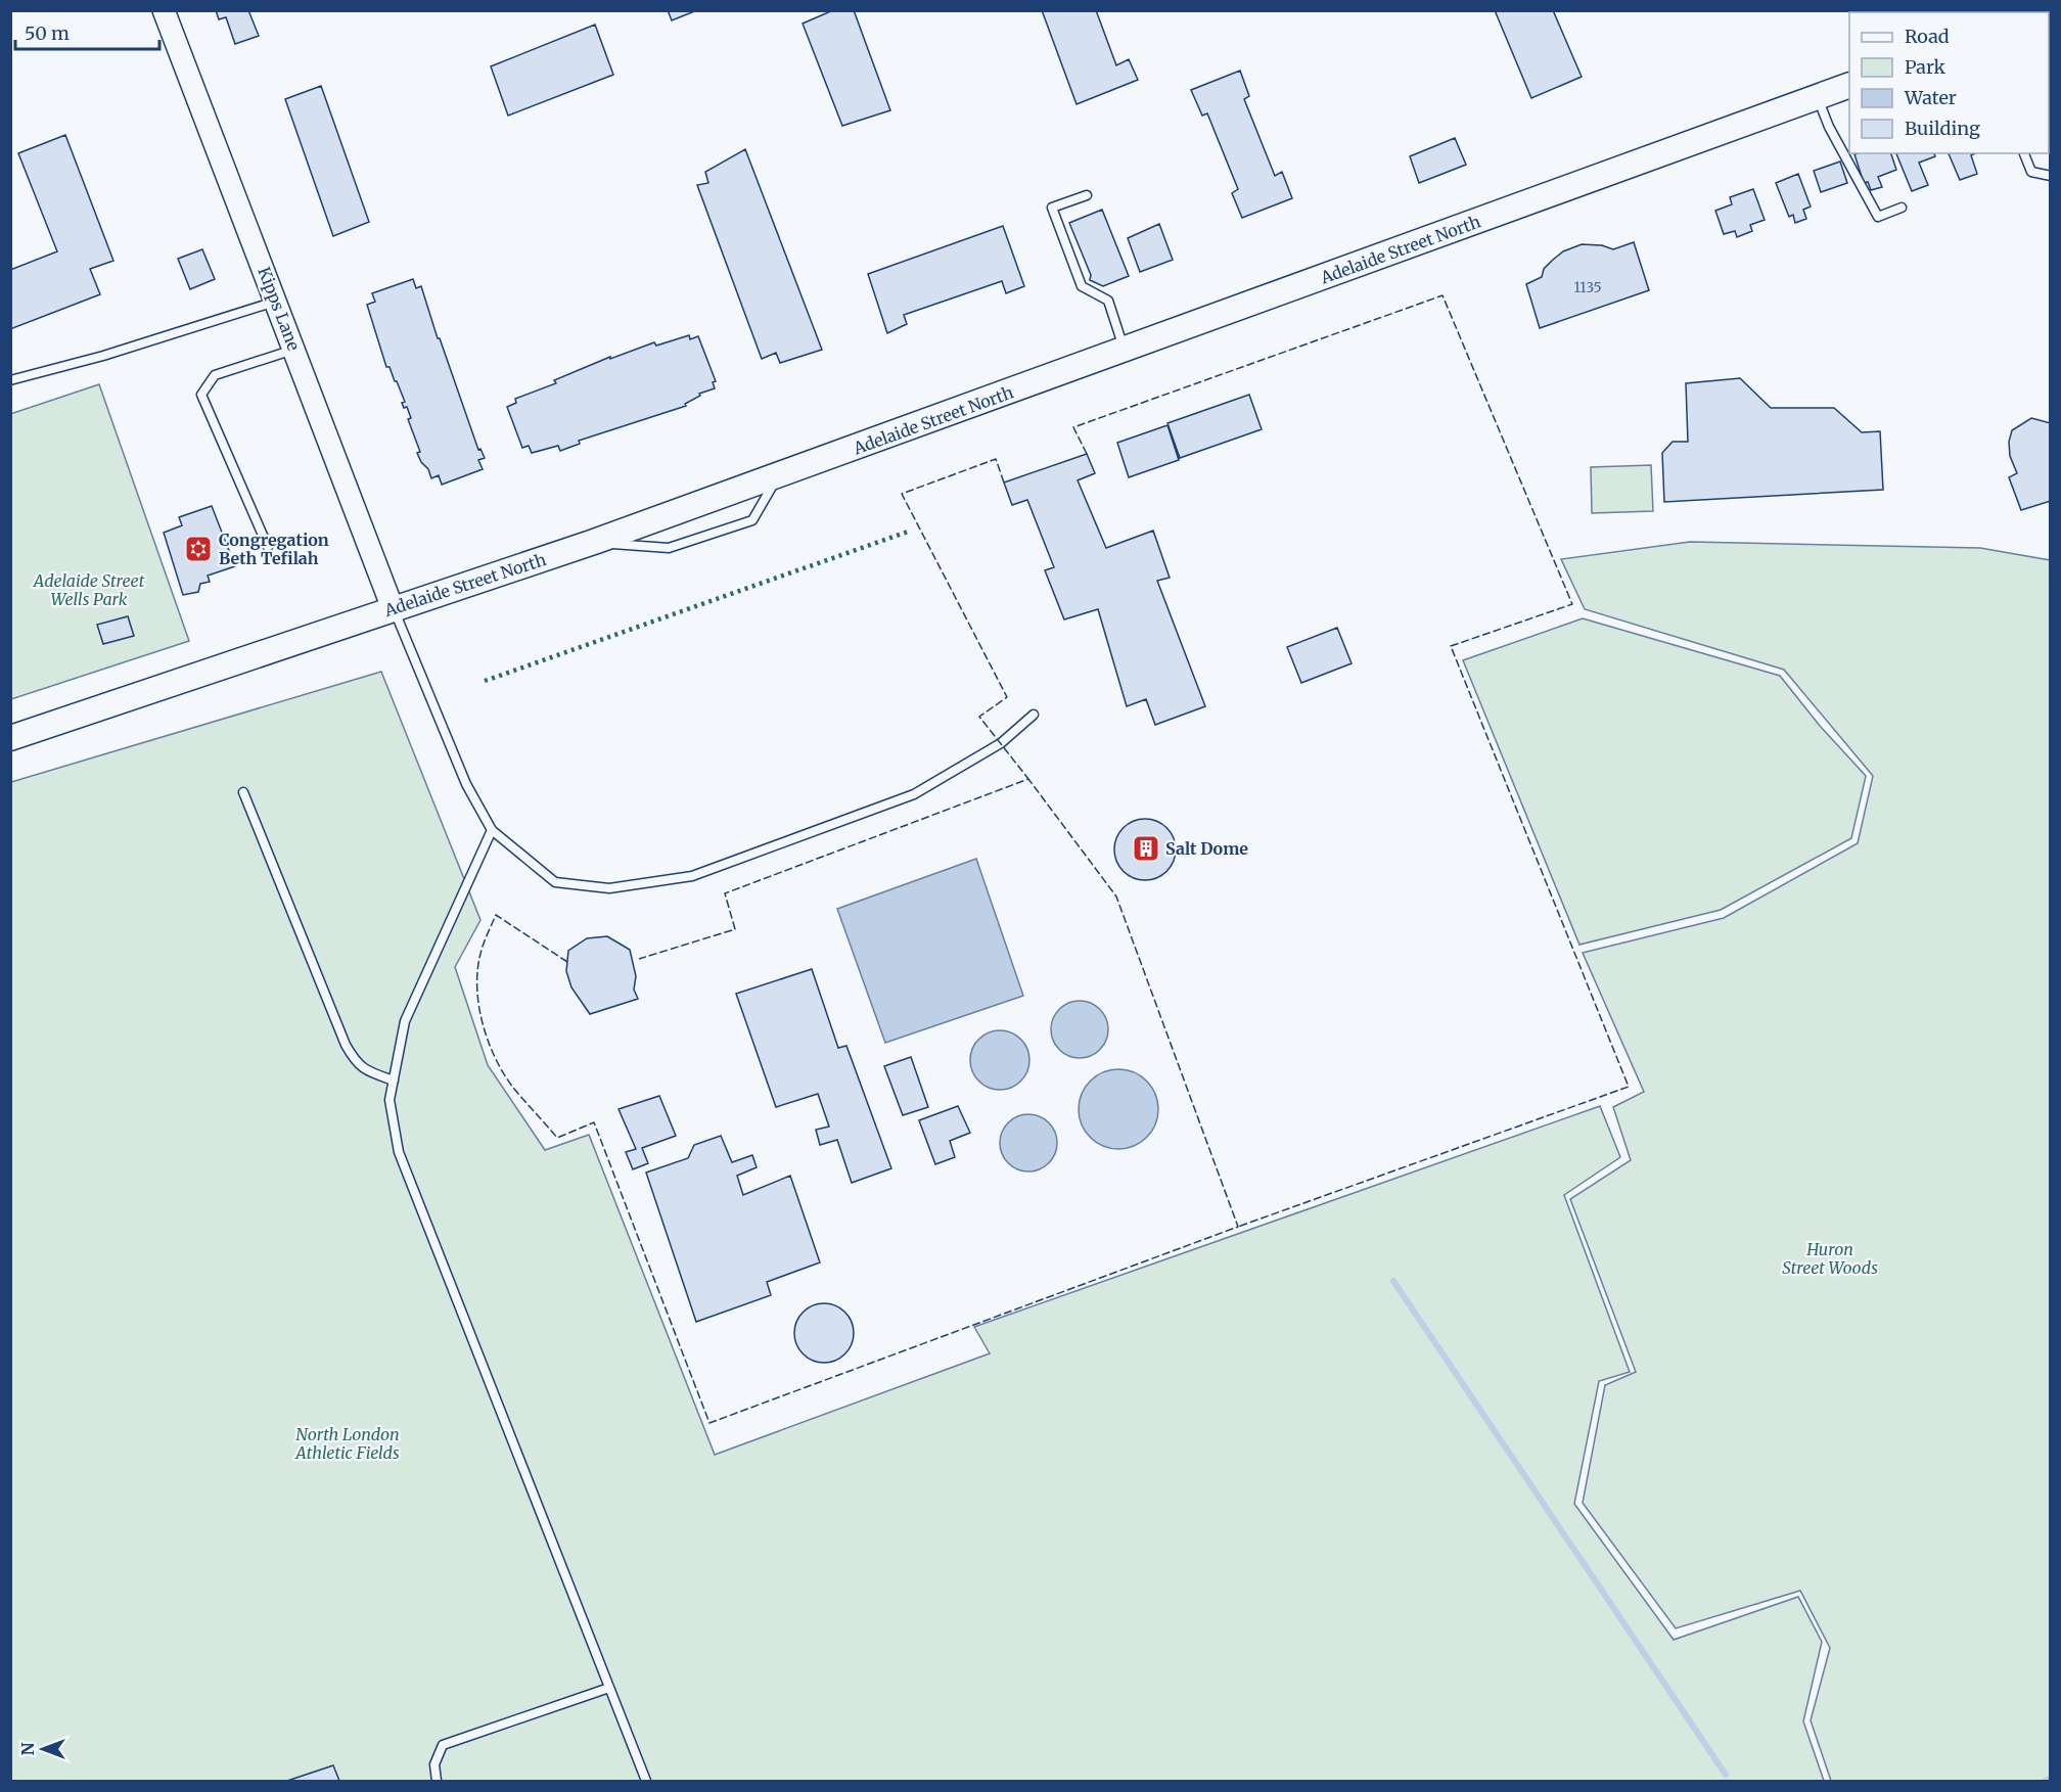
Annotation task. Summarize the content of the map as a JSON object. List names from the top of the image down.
{
  "streets": {
    "main road": ["Adelaide Street North"],
    "street": ["Kipps Lane"]
  },
  "crossings": [
    ["Adelaide Street North", "Kipps Lane"]
  ],
  "parks": ["Adelaide Street Wells Park", "Huron Street Woods", "North London Athletic Fields"],
  "places": {
    "synagogue": ["Congregation Beth Tefilah"],
    "building": ["Salt Dome"]
  },
  "house_numbers": ["1135"],
  "legend": [
    "Road",
    "Park",
    "Water",
    "Building"
  ],
  "scale_bar": "50 m",
  "north": "left"
}
